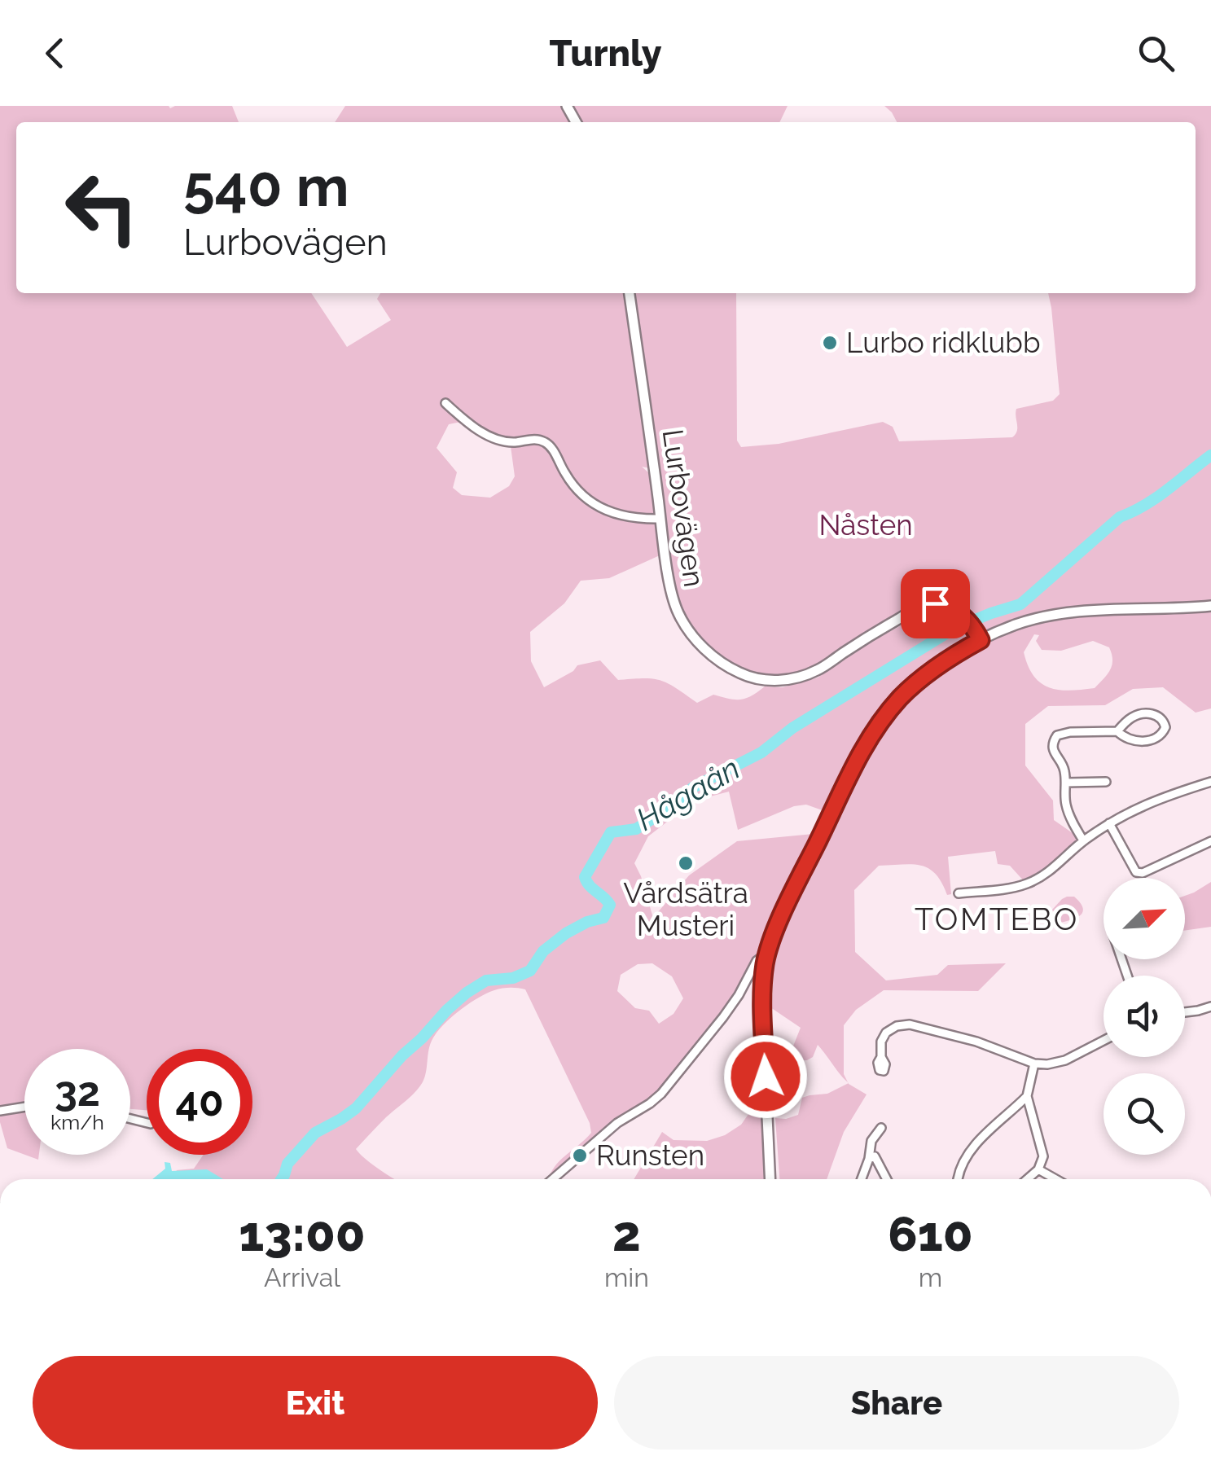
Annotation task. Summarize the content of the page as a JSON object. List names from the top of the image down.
{
  "streets": {
    "street": ["Lurbovägen"]
  },
  "districts": ["TOMTEBO"],
  "water": ["Hågaån"],
  "parks": ["Nåsten"],
  "places": ["Lurbo ridklubb", "Vårdsätra Musteri", "Runsten"],
  "north": "top right",
  "page": {
    "header": "Turnly",
    "turn": ["540 m", "Lurbovägen"],
    "speed": "32 km/h",
    "limit": "40",
    "eta": [
      "13:00",
      "Arrival",
      "2",
      "min",
      "610",
      "m"
    ],
    "buttons": ["Exit", "Share"]
  }
}
